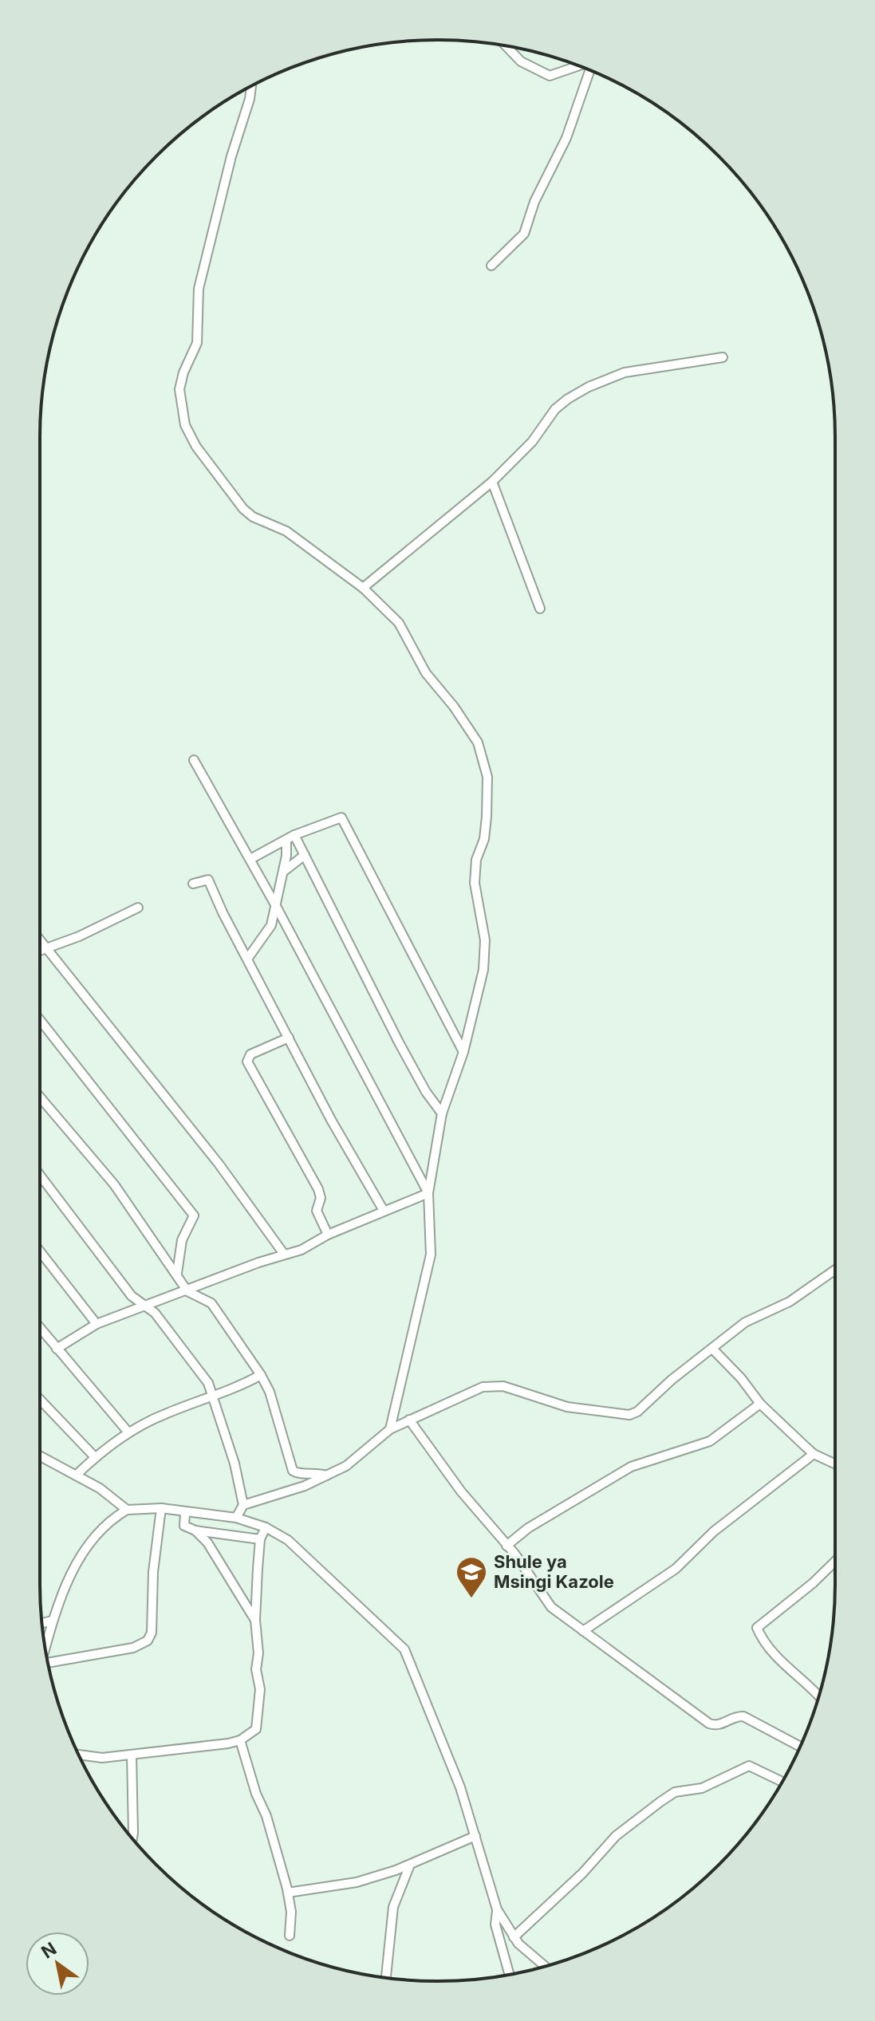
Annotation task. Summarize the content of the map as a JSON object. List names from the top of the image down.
{
  "places": {
    "school or university": ["Shule ya Msingi Kazole"]
  },
  "north": "top left"
}
